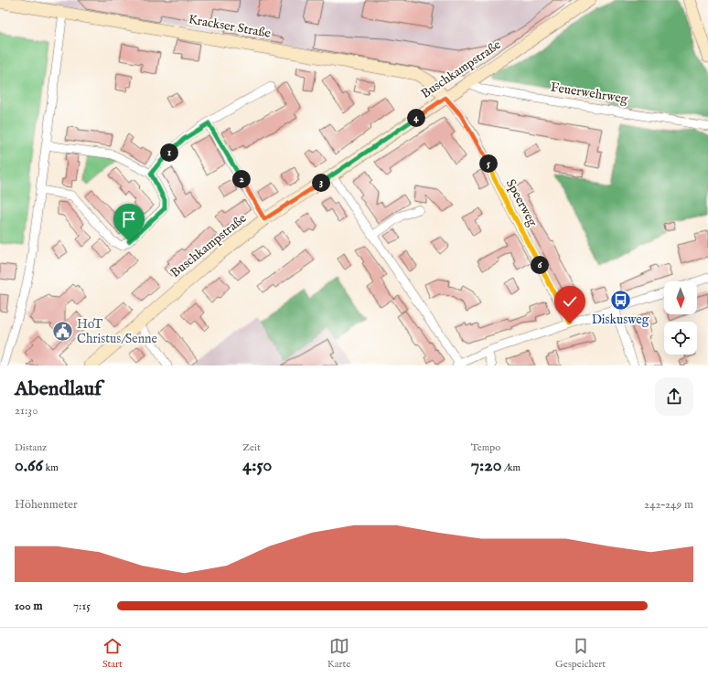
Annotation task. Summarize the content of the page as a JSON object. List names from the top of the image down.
{
  "streets": {
    "main road": ["Krackser Straße", "Buschkampstraße"],
    "street": ["Feuerwehrweg", "Speerweg"]
  },
  "crossings": [
    ["Krackser Straße", "Buschkampstraße"],
    ["Krackser Straße", "Speerweg"],
    ["Buschkampstraße", "Feuerwehrweg"],
    ["Buschkampstraße", "Speerweg"]
  ],
  "places": {
    "bus stop": ["Diskusweg"],
    "public building": ["HoT Christus/Senne"]
  },
  "north": "bottom",
  "page": {
    "pins": [
      "4",
      "1",
      "5",
      "2",
      "3",
      "6"
    ],
    "heading": ["Abendlauf", "21:30"],
    "stats": [
      ["Distanz", "0.66 km"],
      ["Zeit", "4:50"],
      ["Tempo", "7:20 /km"]
    ],
    "chart": ["Höhenmeter", "242–249 m"],
    "list": [
      {
        "name": "100 m",
        "note": "7:15"
      }
    ],
    "tabs": ["Start", "Karte", "Gespeichert"]
  }
}
